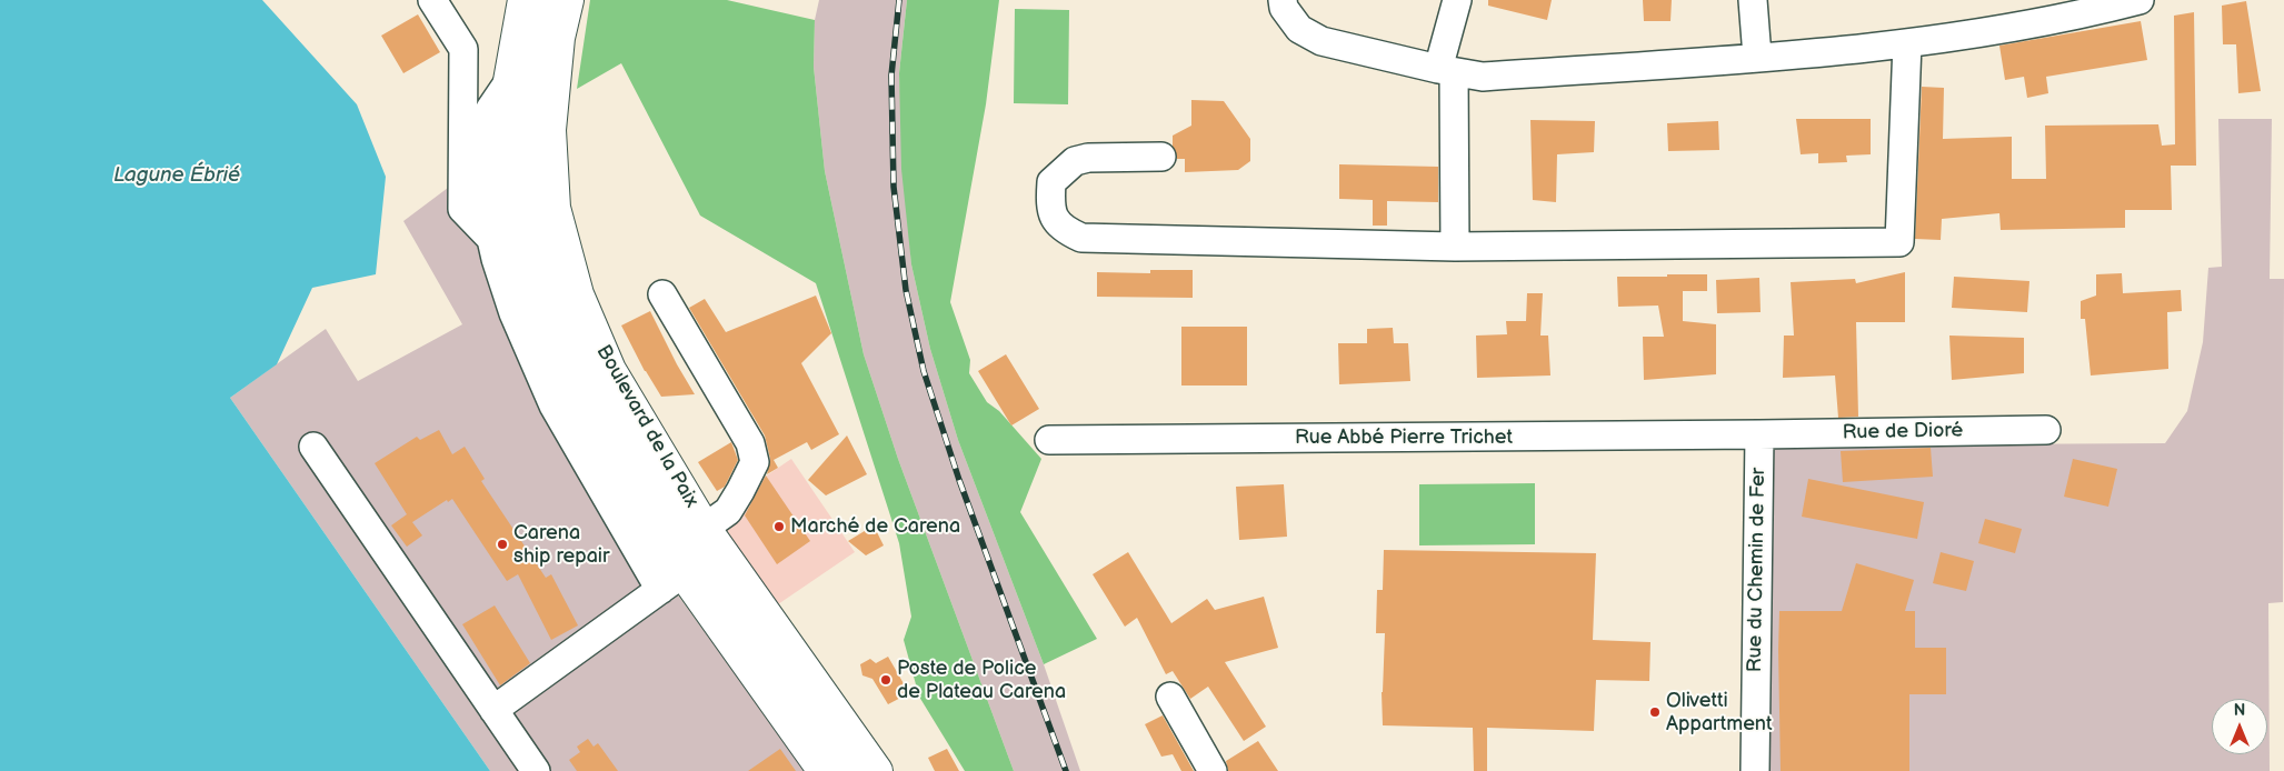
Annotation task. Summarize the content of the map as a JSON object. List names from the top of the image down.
{
  "streets": {
    "main road": ["Boulevard de la Paix"],
    "street": ["Rue de Dioré", "Rue Abbé Pierre Trichet", "Rue du Chemin de Fer"]
  },
  "crossings": [
    ["Rue de Dioré", "Rue Abbé Pierre Trichet"],
    ["Rue de Dioré", "Rue du Chemin de Fer"],
    ["Rue Abbé Pierre Trichet", "Rue du Chemin de Fer"]
  ],
  "water": ["Lagune Ébrié"],
  "places": [
    "Marché de Carena",
    "Carena ship repair",
    "Poste de Police de Plateau Carena",
    "Olivetti Appartment"
  ],
  "north": "top"
}
